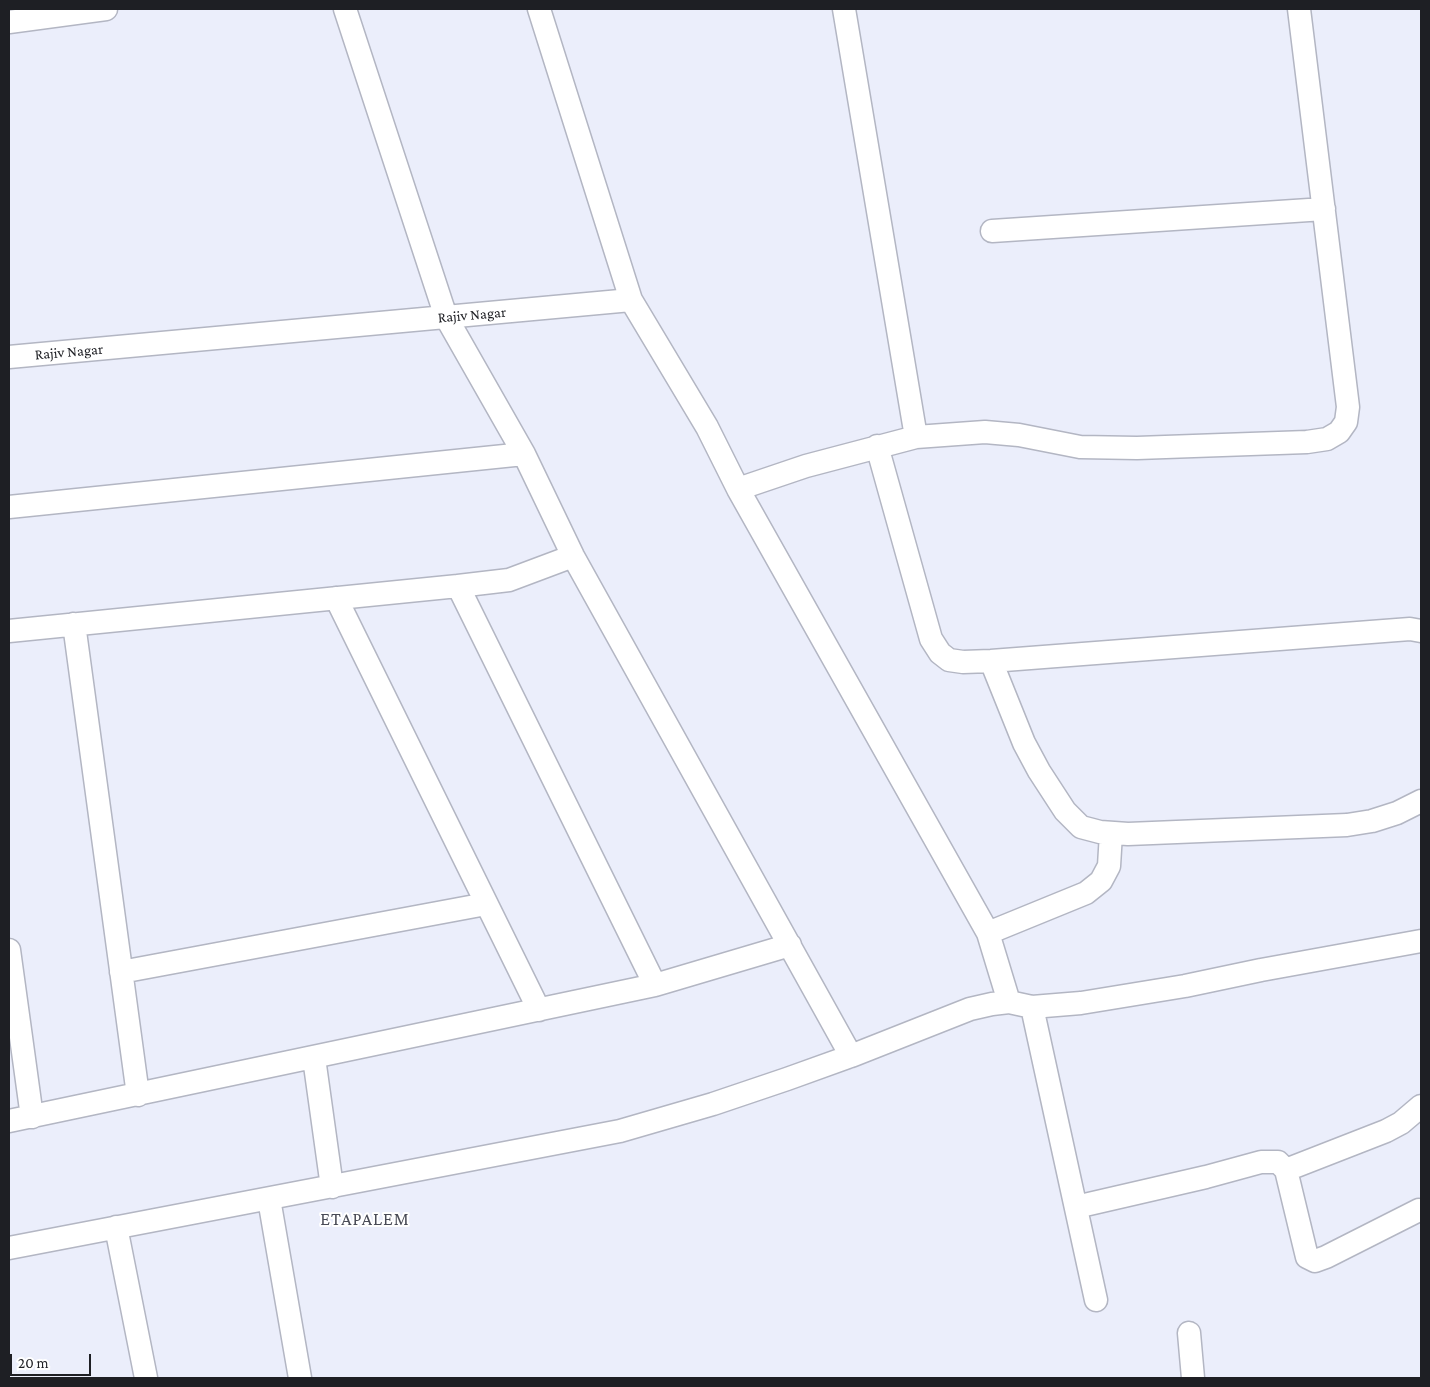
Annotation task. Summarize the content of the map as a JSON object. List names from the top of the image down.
{
  "streets": {
    "street": ["Rajiv Nagar"]
  },
  "districts": ["ETAPALEM"],
  "scale_bar": "20 m"
}
